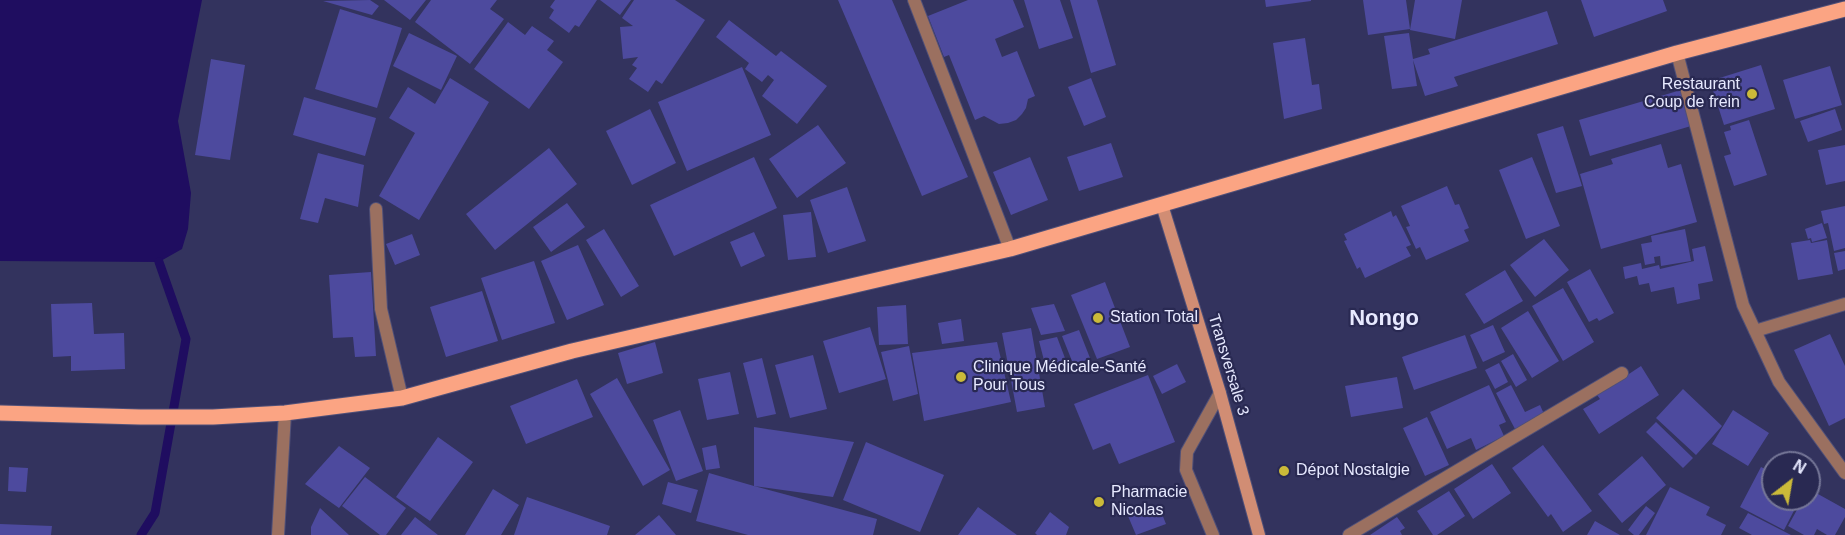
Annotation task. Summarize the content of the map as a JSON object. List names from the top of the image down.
{
  "streets": {
    "main road": ["Transversale 3"]
  },
  "districts": ["Nongo"],
  "places": [
    "Restaurant Coup de frein",
    "Station Total",
    "Clinique Médicale-Santé Pour Tous",
    "Dépot Nostalgie",
    "Pharmacie Nicolas"
  ],
  "north": "top right"
}
